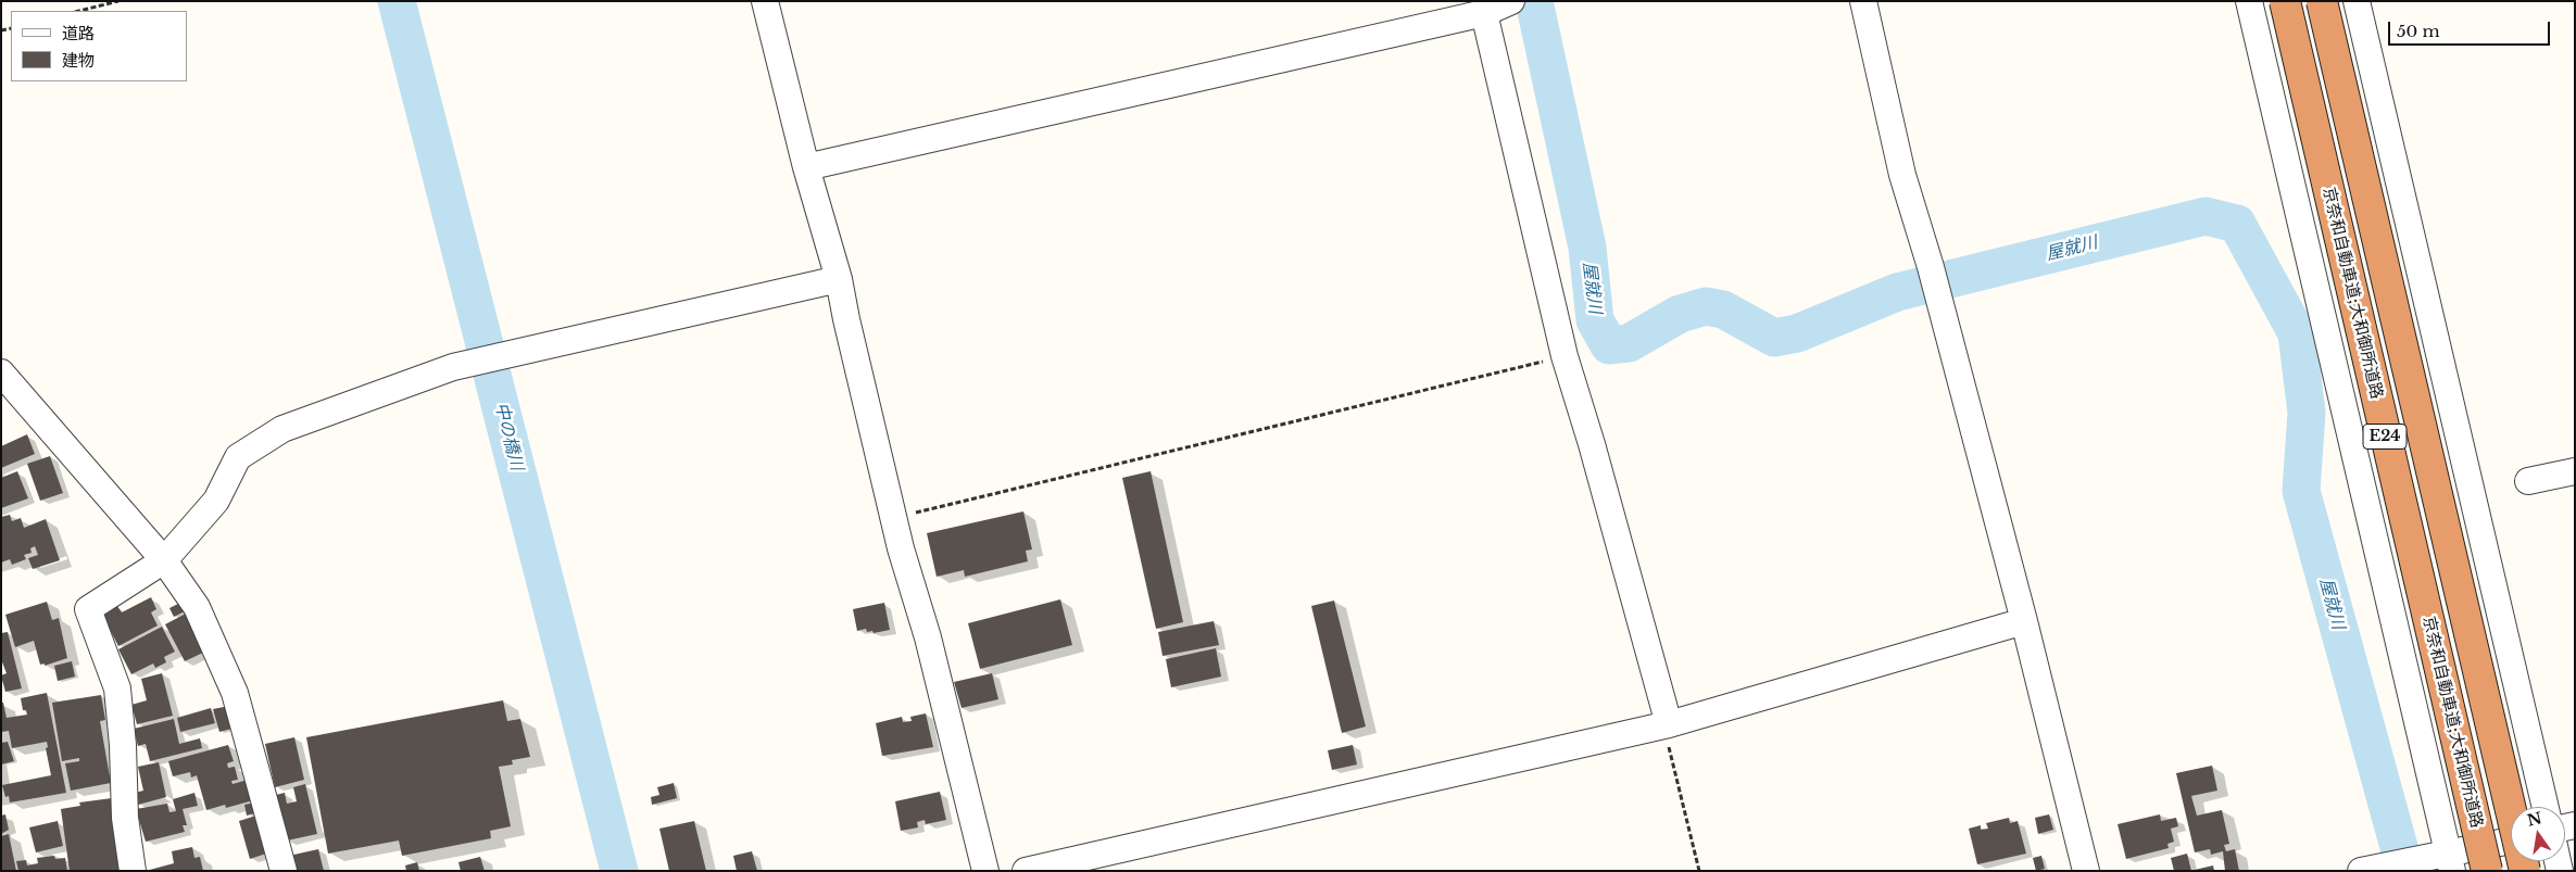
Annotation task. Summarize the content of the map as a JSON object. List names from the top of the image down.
{
  "streets": {
    "highway": ["京奈和自動車道;大和御所道路", "E24"]
  },
  "water": ["屋就川", "中の橋川"],
  "legend": ["道路", "建物"],
  "scale_bar": "50 m",
  "north": "top"
}
